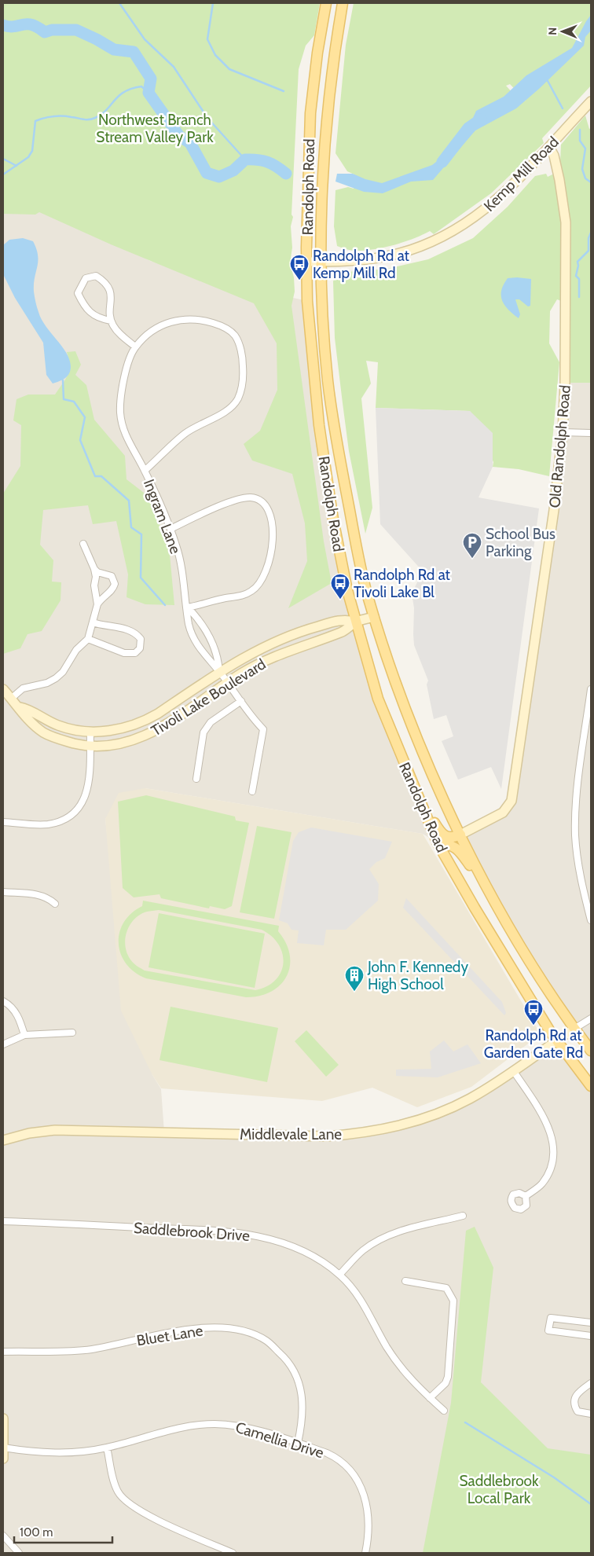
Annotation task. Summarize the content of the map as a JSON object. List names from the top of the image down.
{
  "streets": {
    "main road": ["Randolph Road"],
    "street": [
      "Kemp Mill Road",
      "Old Randolph Road",
      "Ingram Lane",
      "Tivoli Lake Boulevard",
      "Middlevale Lane",
      "Saddlebrook Drive",
      "Bluet Lane",
      "Camellia Drive"
    ]
  },
  "crossings": [
    ["Kemp Mill Road", "Randolph Road"],
    ["Kemp Mill Road", "Old Randolph Road"],
    ["Randolph Road", "Old Randolph Road"],
    ["Randolph Road", "Tivoli Lake Boulevard"],
    ["Randolph Road", "Middlevale Lane"],
    ["Ingram Lane", "Tivoli Lake Boulevard"],
    ["Bluet Lane", "Camellia Drive"]
  ],
  "parks": ["Northwest Branch Stream Valley Park", "Saddlebrook Local Park"],
  "places": {
    "bus stop": ["Randolph Rd at Kemp Mill Rd", "Randolph Rd at Tivoli Lake Bl", "Randolph Rd at Garden Gate Rd"],
    "parking": ["School Bus Parking"],
    "building": ["John F. Kennedy High School"]
  },
  "scale_bar": "100 m",
  "north": "left"
}
